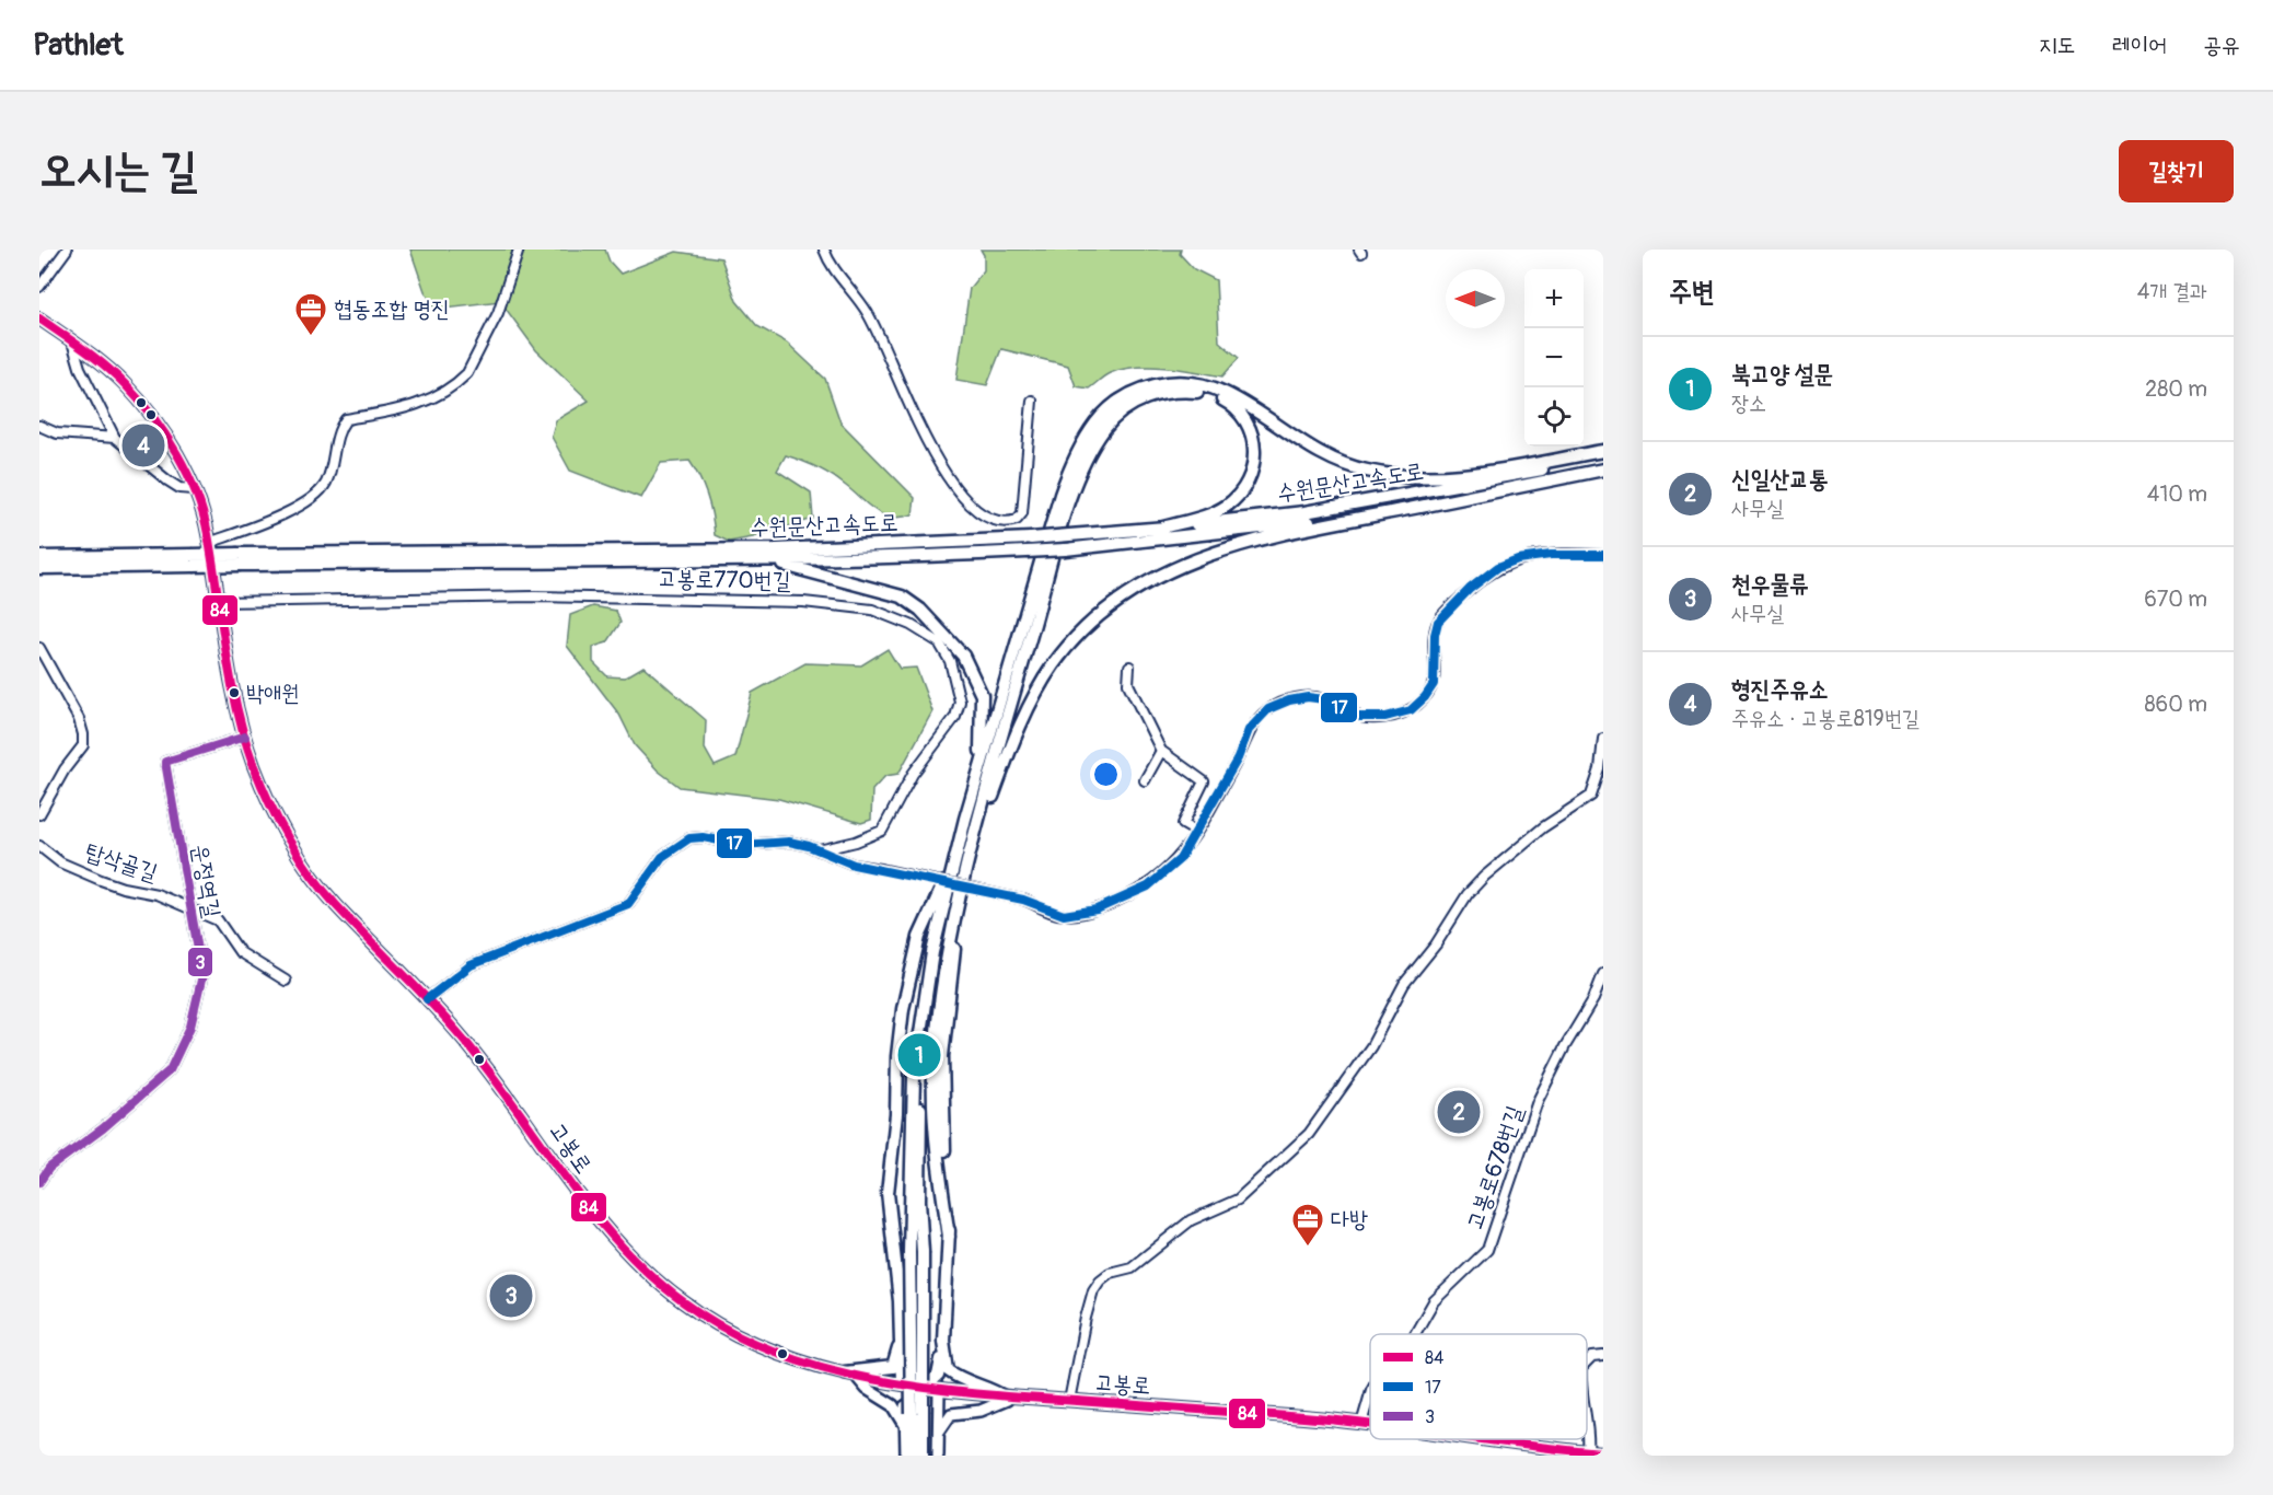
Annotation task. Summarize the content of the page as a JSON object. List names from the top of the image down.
{
  "streets": {
    "highway": ["수원문산고속도로"],
    "main road": ["고봉로"],
    "street": [
      "고봉로770번길",
      "탑삭골길",
      "운정역길",
      "고봉로678번길"
    ]
  },
  "crossings": [
    ["고봉로770번길", "고봉로"],
    ["탑삭골길", "운정역길"],
    ["운정역길", "고봉로"],
    ["고봉로", "고봉로678번길"]
  ],
  "places": {
    "office": ["협동조합 명진", "다방"],
    "other": ["박애원"]
  },
  "lines": ["transit line 84", "transit line 17", "transit line 3"],
  "legend": ["84", "17", "3"],
  "north": "left",
  "page": {
    "header": "Pathlet",
    "nav": ["지도", "레이어", "공유"],
    "buttons": "길찾기",
    "title": "오시는 길",
    "heading": ["주변", "4개 결과"],
    "map_buttons": ["+", "−"],
    "list": [
      {
        "mark": "1",
        "name": "북고양 설문",
        "note": "장소",
        "value": "280 m"
      },
      {
        "mark": "2",
        "name": "신일산교통",
        "note": "사무실",
        "value": "410 m"
      },
      {
        "mark": "3",
        "name": "천우물류",
        "note": "사무실",
        "value": "670 m"
      },
      {
        "mark": "4",
        "name": "형진주유소",
        "note": "주유소 · 고봉로819번길",
        "value": "860 m"
      }
    ],
    "pins": [
      "4",
      "1",
      "2",
      "3"
    ]
  }
}
